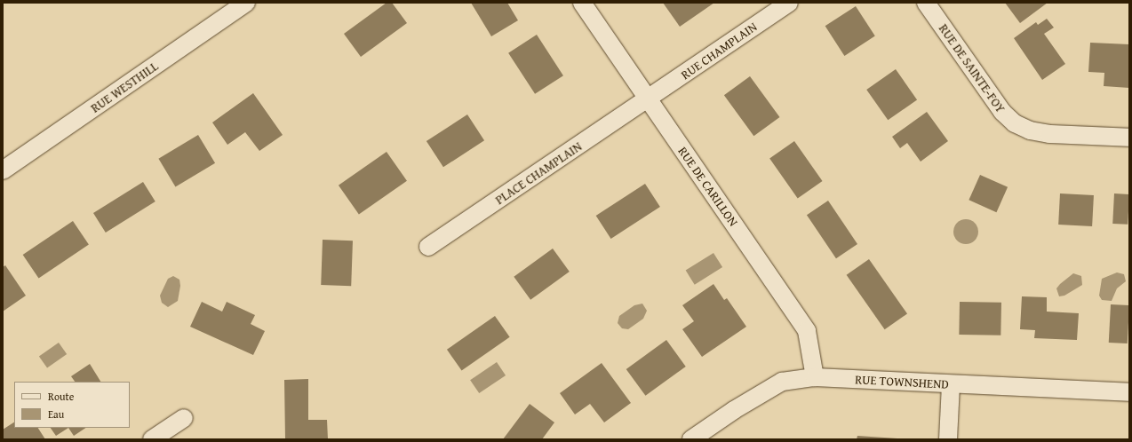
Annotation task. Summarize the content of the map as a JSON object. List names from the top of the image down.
{
  "streets": {
    "street": [
      "RUE CHAMPLAIN",
      "RUE DE SAINTE-FOY",
      "RUE WESTHILL",
      "PLACE CHAMPLAIN",
      "RUE DE CARILLON",
      "RUE TOWNSHEND"
    ]
  },
  "crossings": [
    ["RUE CHAMPLAIN", "PLACE CHAMPLAIN"],
    ["RUE CHAMPLAIN", "RUE DE CARILLON"],
    ["PLACE CHAMPLAIN", "RUE DE CARILLON"],
    ["RUE DE CARILLON", "RUE TOWNSHEND"]
  ],
  "legend": ["Route", "Eau"]
}
